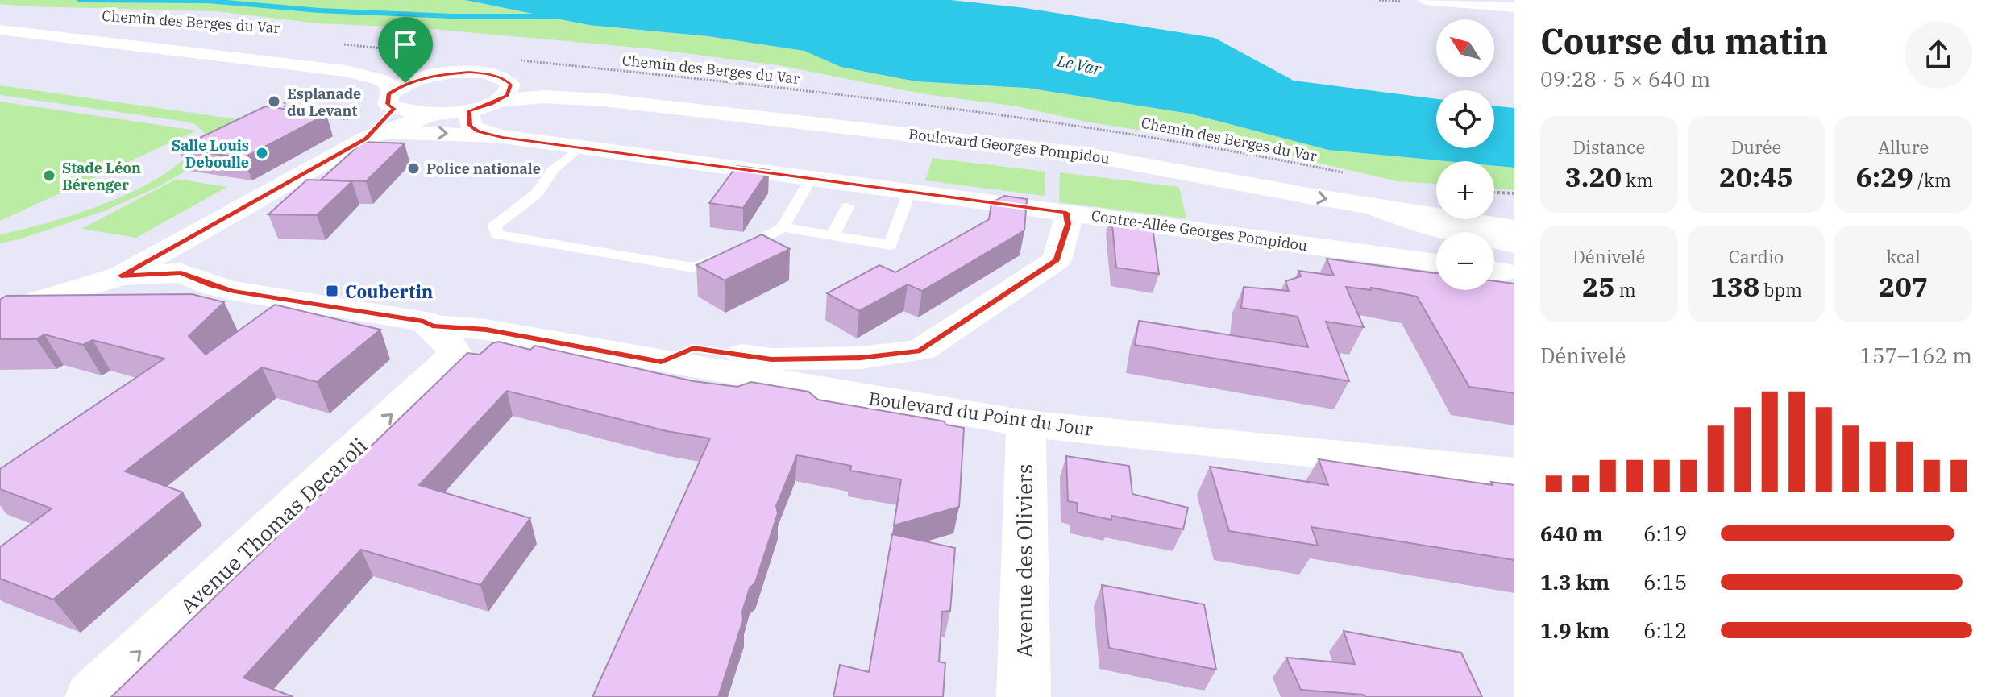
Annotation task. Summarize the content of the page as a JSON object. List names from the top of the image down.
{
  "streets": {
    "main road": [
      "Boulevard Georges Pompidou",
      "Contre-Allée Georges Pompidou",
      "Boulevard du Point du Jour",
      "Avenue Thomas Decaroli",
      "Avenue des Oliviers"
    ],
    "path": ["Chemin des Berges du Var"]
  },
  "crossings": [
    ["Boulevard du Point du Jour", "Avenue Thomas Decaroli"],
    ["Boulevard du Point du Jour", "Avenue des Oliviers"]
  ],
  "water": ["Le Var"],
  "places": {
    "other": [
      "Esplanade du Levant",
      "Salle Louis Deboulle",
      "Police nationale",
      "Stade Léon Bérenger"
    ],
    "transit": ["Coubertin"]
  },
  "north": "top left",
  "page": {
    "heading": ["Course du matin", "09:28 · 5 × 640 m"],
    "map_buttons": ["+", "−"],
    "stats": [
      ["Distance", "3.20 km"],
      ["Durée", "20:45"],
      ["Allure", "6:29 /km"],
      ["Dénivelé", "25 m"],
      ["Cardio", "138 bpm"],
      ["kcal", "207"]
    ],
    "chart": ["Dénivelé", "157–162 m"],
    "list": [
      {
        "name": "640 m",
        "note": "6:19"
      },
      {
        "name": "1.3 km",
        "note": "6:15"
      },
      {
        "name": "1.9 km",
        "note": "6:12"
      }
    ]
  }
}
